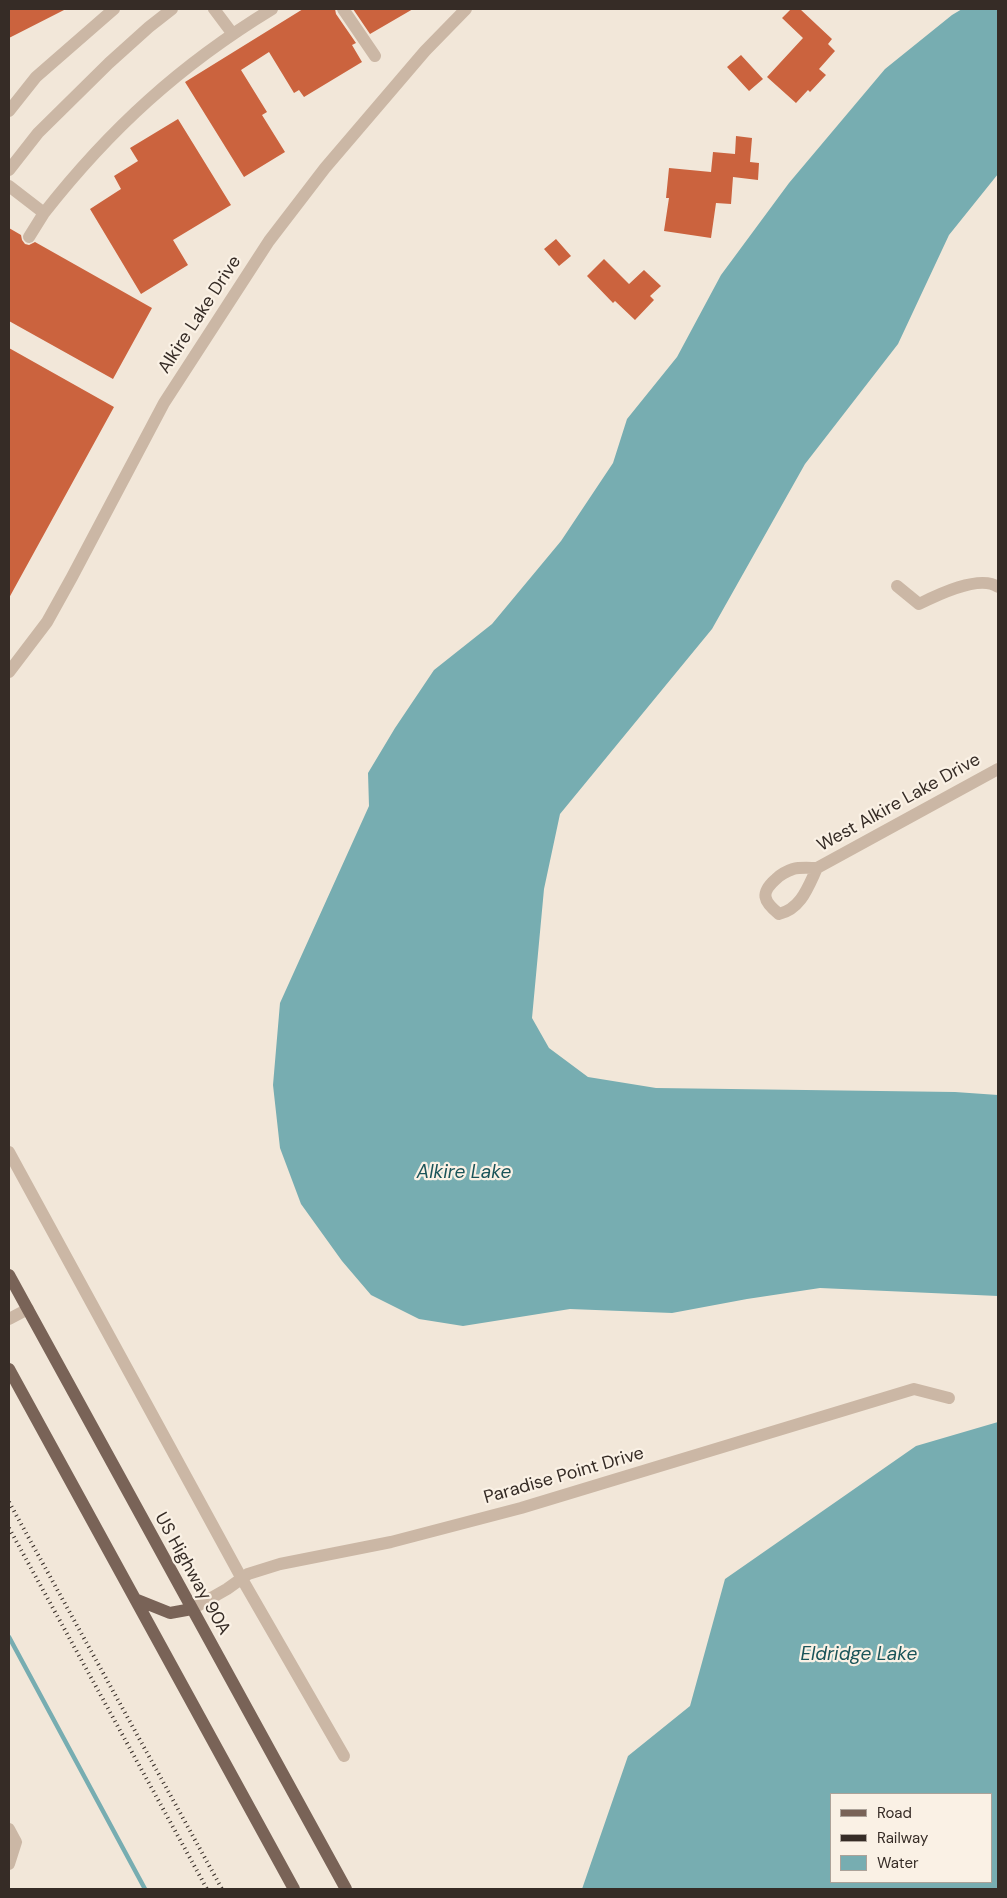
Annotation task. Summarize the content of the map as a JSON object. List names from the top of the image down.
{
  "streets": {
    "main road": ["US Highway 90A"],
    "street": ["Alkire Lake Drive", "West Alkire Lake Drive", "Paradise Point Drive"]
  },
  "crossings": [
    ["Paradise Point Drive", "US Highway 90A"]
  ],
  "water": ["Alkire Lake", "Eldridge Lake"],
  "legend": ["Road", "Railway", "Water"]
}
